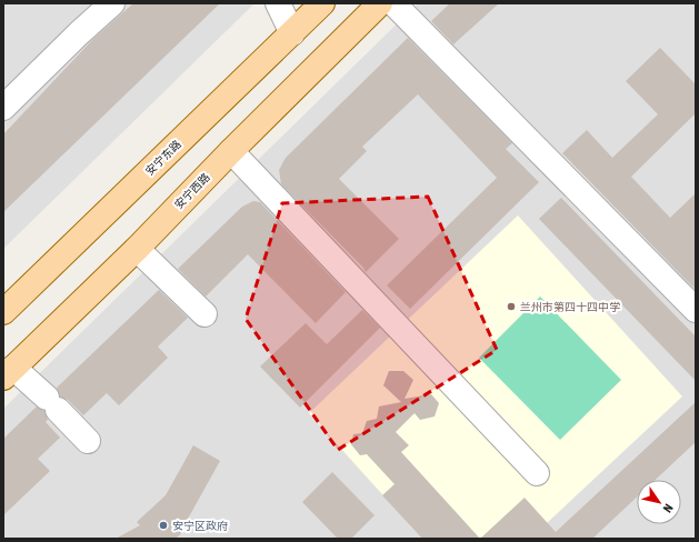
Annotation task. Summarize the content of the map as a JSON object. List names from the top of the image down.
{
  "streets": {
    "main road": ["安宁东路", "安宁西路"]
  },
  "places": ["兰州市第四十四中学", "安宁区政府"],
  "north": "bottom right"
}
